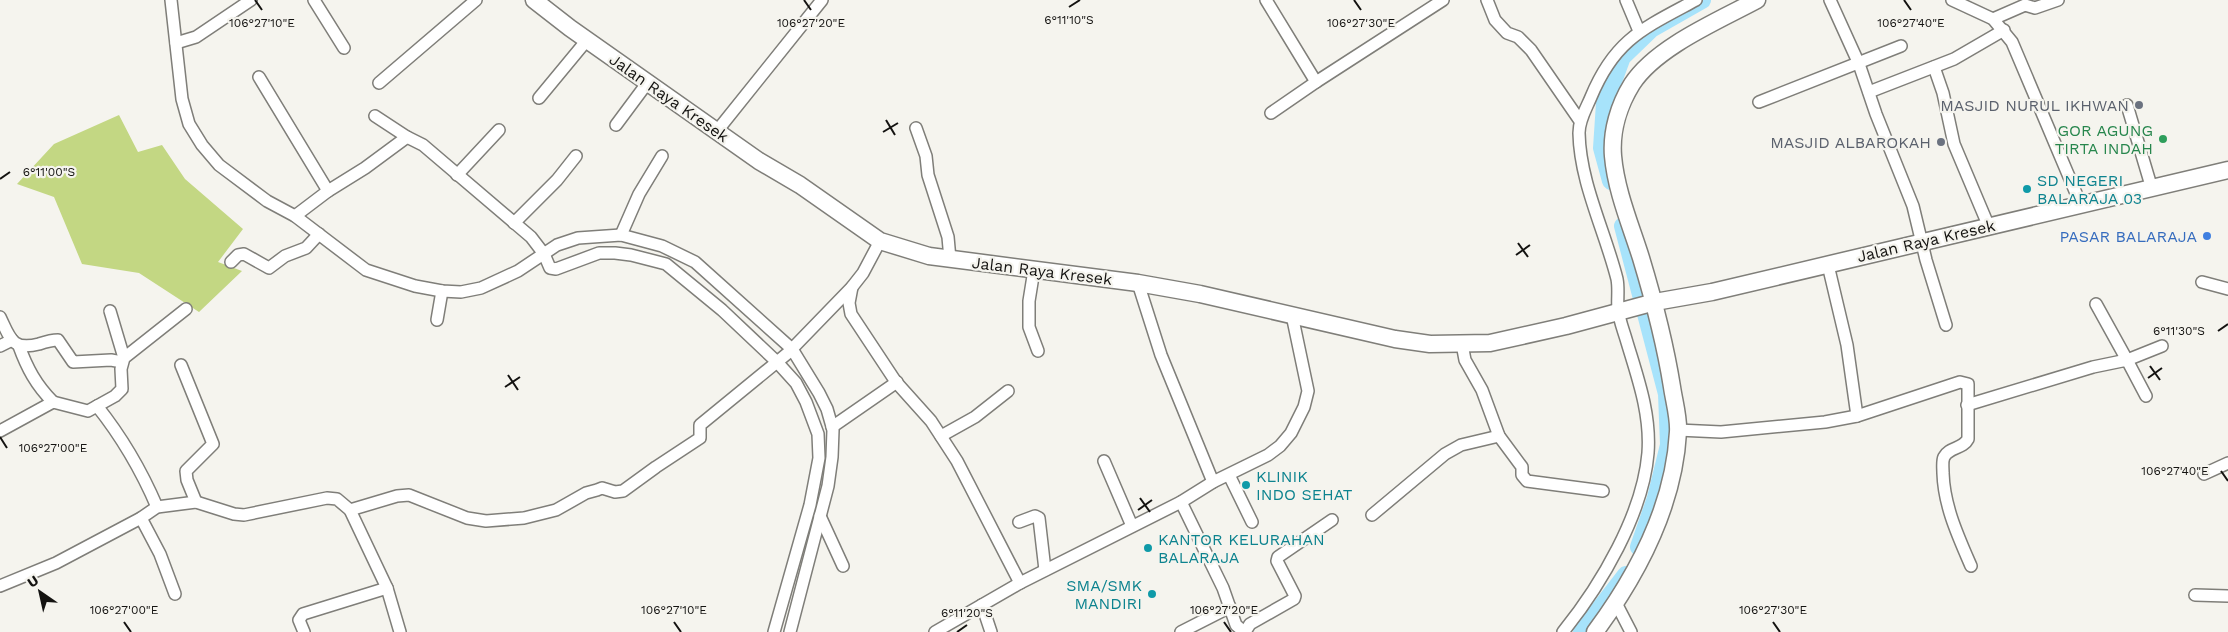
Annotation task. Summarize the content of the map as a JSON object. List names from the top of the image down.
{
  "streets": {
    "main road": ["Jalan Raya Kresek"]
  },
  "places": [
    "MASJID NURUL IKHWAN",
    "GOR AGUNG TIRTA INDAH",
    "MASJID ALBAROKAH",
    "SD NEGERI BALARAJA 03",
    "PASAR BALARAJA",
    "KLINIK INDO SEHAT",
    "KANTOR KELURAHAN BALARAJA",
    "SMA/SMK MANDIRI"
  ],
  "north": "top left",
  "coordinates": [
    "6°11'10\"S",
    "106°27'10\"E",
    "106°27'20\"E",
    "106°27'30\"E",
    "106°27'40\"E",
    "6°11'00\"S",
    "6°11'30\"S",
    "106°27'00\"E",
    "6°11'20\"S"
  ]
}
